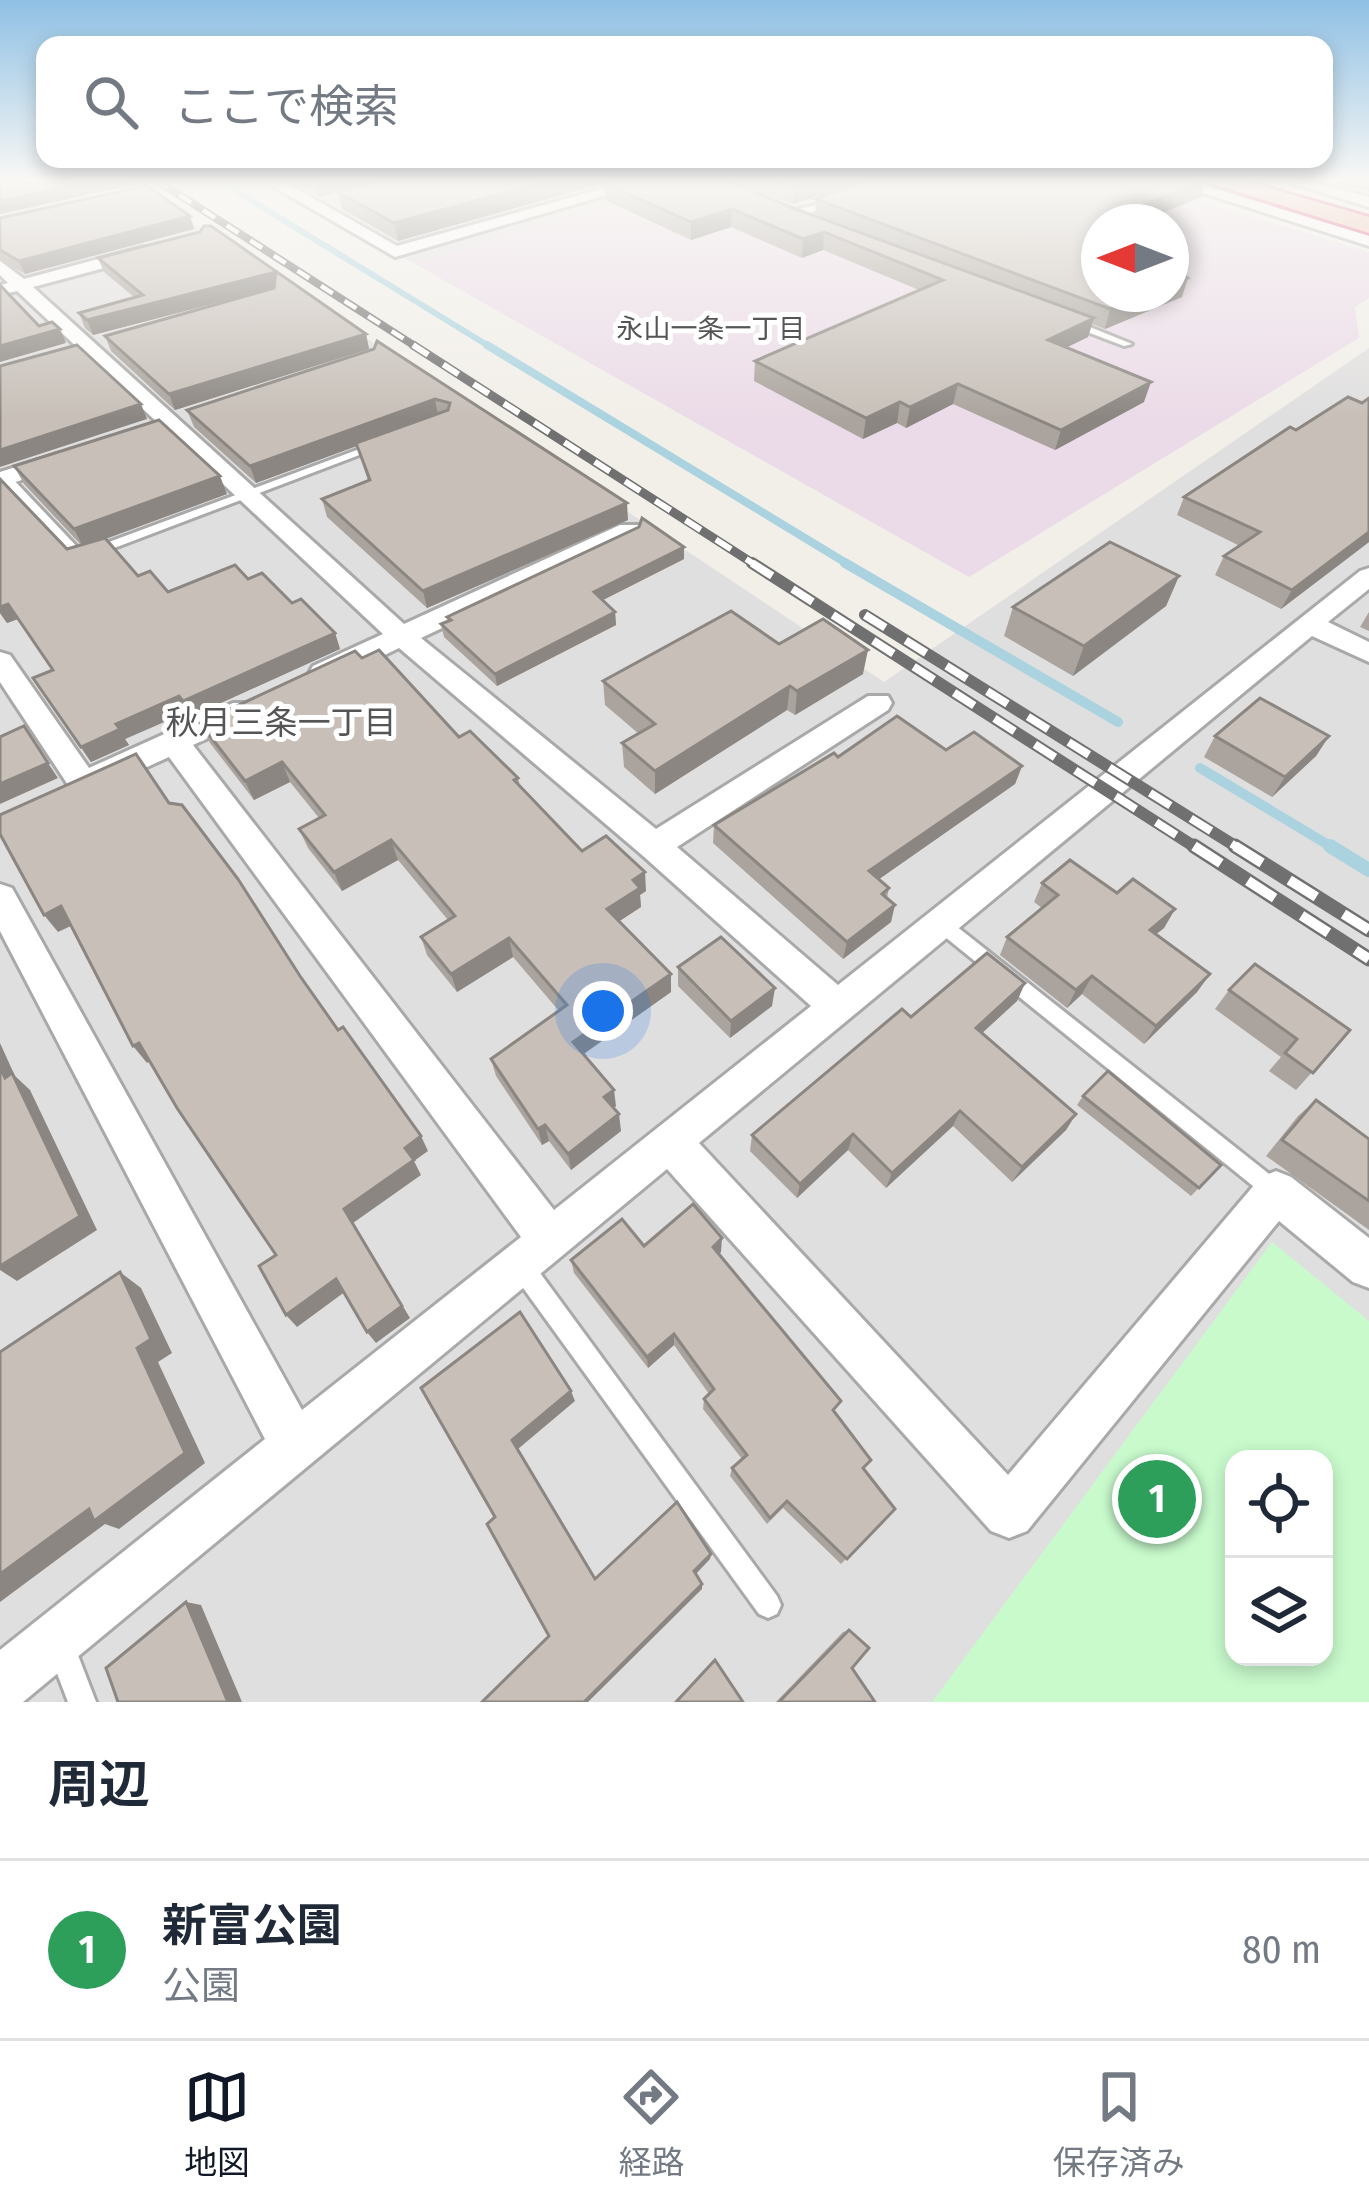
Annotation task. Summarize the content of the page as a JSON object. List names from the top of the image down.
{
  "districts": ["永山一条一丁目", "秋月三条一丁目"],
  "north": "left",
  "page": {
    "search": "ここで検索",
    "pins": "1",
    "heading": "周辺",
    "list": [
      {
        "mark": "1",
        "name": "新富公園",
        "note": "公園",
        "value": "80 m"
      }
    ],
    "nav": ["地図", "経路", "保存済み"]
  }
}
